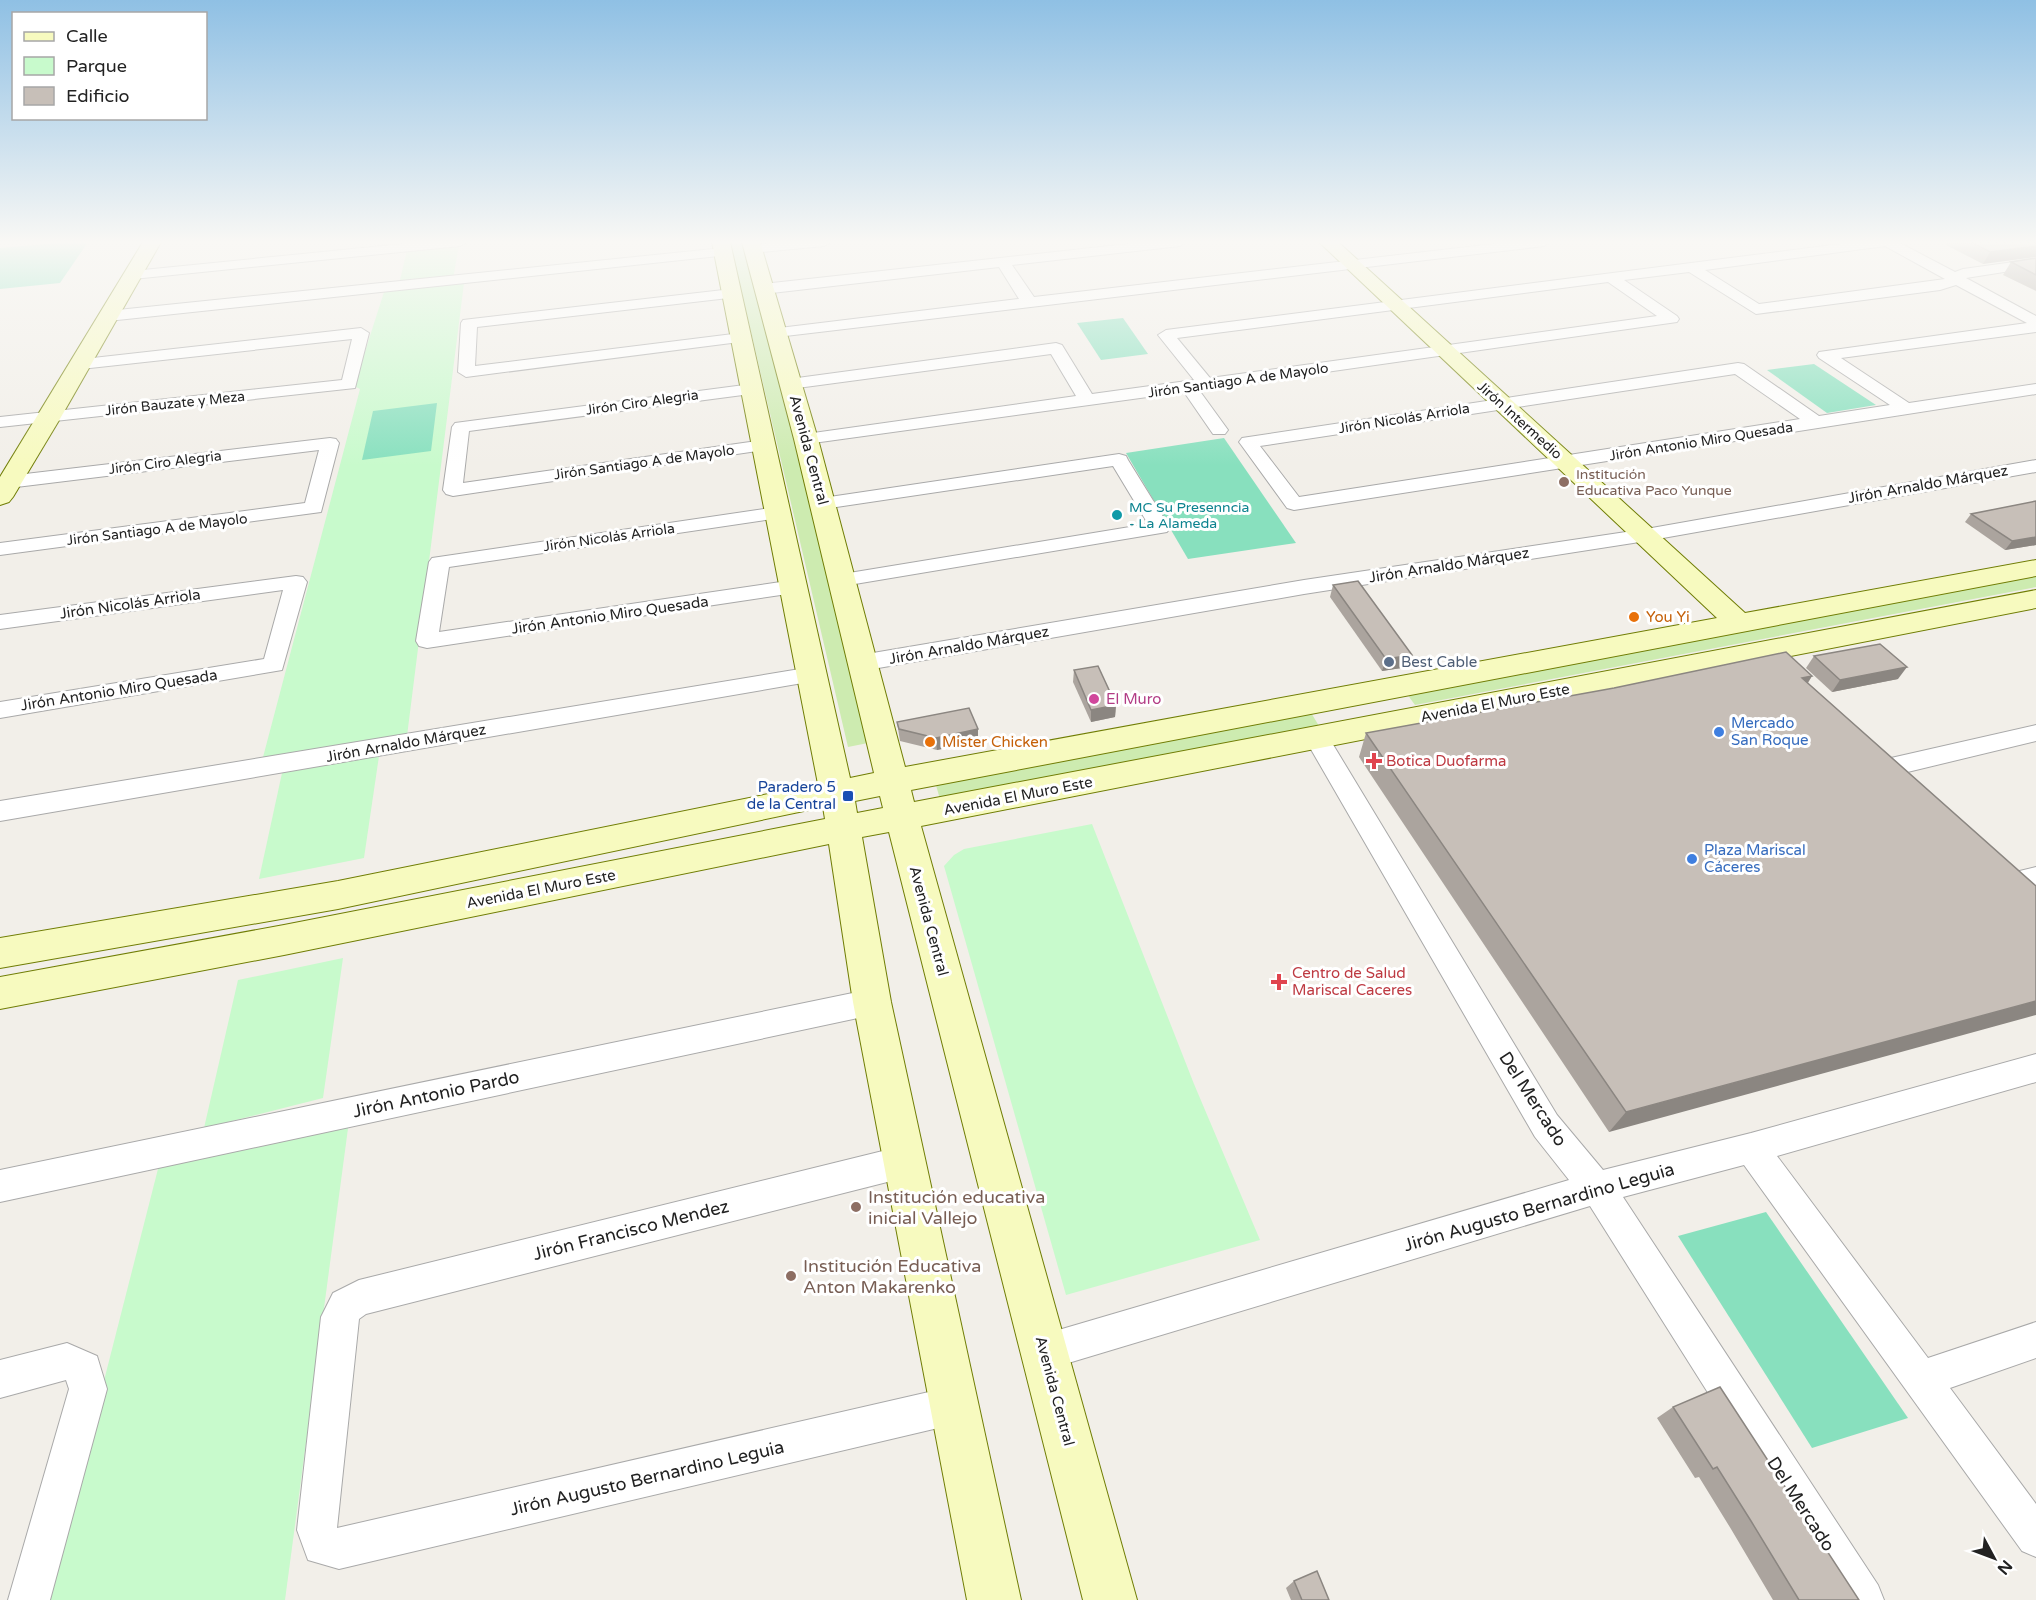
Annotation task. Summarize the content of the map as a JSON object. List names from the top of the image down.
{
  "streets": {
    "main road": ["Jirón Intermedio", "Avenida Central", "Avenida El Muro Este"],
    "street": [
      "Jirón Santiago A de Mayolo",
      "Jirón Ciro Alegria",
      "Jirón Bauzate y Meza",
      "Jirón Nicolás Arriola",
      "Jirón Antonio Miro Quesada",
      "Jirón Arnaldo Márquez",
      "Jirón Antonio Pardo",
      "Del Mercado",
      "Jirón Augusto Bernardino Leguia",
      "Jirón Francisco Mendez"
    ]
  },
  "crossings": [
    ["Jirón Santiago A de Mayolo", "Jirón Ciro Alegria"],
    ["Jirón Santiago A de Mayolo", "Jirón Intermedio"],
    ["Jirón Santiago A de Mayolo", "Avenida Central"],
    ["Jirón Ciro Alegria", "Avenida Central"],
    ["Jirón Nicolás Arriola", "Jirón Intermedio"],
    ["Jirón Nicolás Arriola", "Jirón Antonio Miro Quesada"],
    ["Jirón Nicolás Arriola", "Avenida Central"],
    ["Jirón Intermedio", "Jirón Antonio Miro Quesada"],
    ["Jirón Intermedio", "Jirón Arnaldo Márquez"],
    ["Jirón Intermedio", "Avenida El Muro Este"],
    ["Jirón Antonio Miro Quesada", "Avenida Central"],
    ["Avenida Central", "Jirón Arnaldo Márquez"],
    ["Avenida Central", "Avenida El Muro Este"],
    ["Avenida Central", "Jirón Antonio Pardo"],
    ["Avenida Central", "Jirón Augusto Bernardino Leguia"],
    ["Avenida Central", "Jirón Francisco Mendez"],
    ["Avenida El Muro Este", "Del Mercado"],
    ["Del Mercado", "Jirón Augusto Bernardino Leguia"],
    ["Jirón Augusto Bernardino Leguia", "Jirón Francisco Mendez"]
  ],
  "places": {
    "other": [
      "Institución Educativa Paco Yunque",
      "MC Su Presenncia - La Alameda",
      "You Yi",
      "Best Cable",
      "El Muro",
      "Mercado San Roque",
      "Mister Chicken",
      "Plaza Mariscal Cáceres",
      "Institución educativa inicial Vallejo",
      "Institución Educativa Anton Makarenko"
    ],
    "health": ["Botica Duofarma", "Centro de Salud Mariscal Caceres"],
    "transit": ["Paradero 5 de la Central"]
  },
  "legend": ["Calle", "Parque", "Edificio"],
  "north": "bottom right"
}
